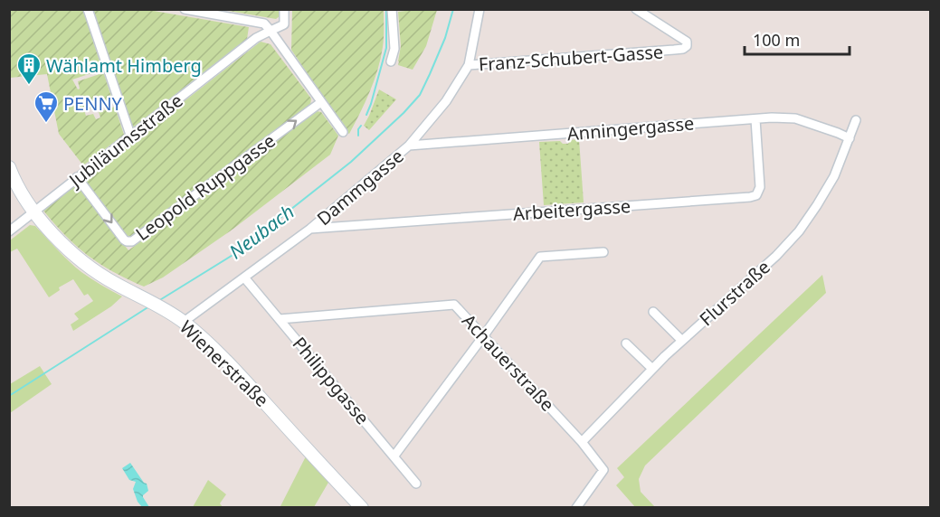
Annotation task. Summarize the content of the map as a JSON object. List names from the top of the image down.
{
  "streets": {
    "street": [
      "Franz-Schubert-Gasse",
      "Anningergasse",
      "Jubiläumsstraße",
      "Leopold Ruppgasse",
      "Dammgasse",
      "Arbeitergasse",
      "Flurstraße",
      "Achauerstraße",
      "Wienerstraße",
      "Philippgasse"
    ]
  },
  "crossings": [
    ["Franz-Schubert-Gasse", "Dammgasse"],
    ["Anningergasse", "Dammgasse"],
    ["Anningergasse", "Arbeitergasse"],
    ["Anningergasse", "Flurstraße"],
    ["Jubiläumsstraße", "Leopold Ruppgasse"],
    ["Jubiläumsstraße", "Wienerstraße"],
    ["Dammgasse", "Arbeitergasse"],
    ["Dammgasse", "Wienerstraße"],
    ["Dammgasse", "Philippgasse"],
    ["Flurstraße", "Achauerstraße"],
    ["Achauerstraße", "Philippgasse"]
  ],
  "water": ["Neubach"],
  "places": {
    "building": ["Wählamt Himberg"],
    "supermarket": ["PENNY"]
  },
  "scale_bar": "100 m"
}
